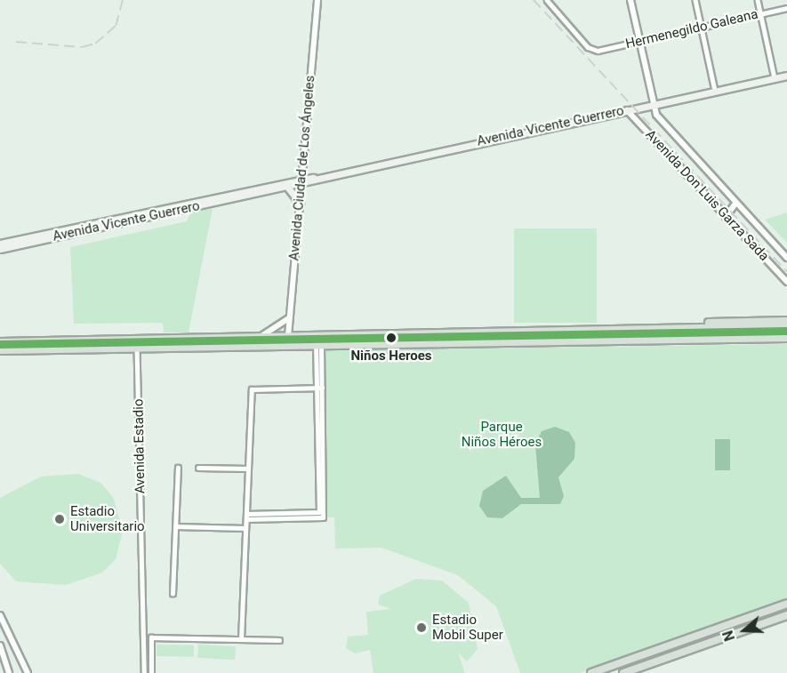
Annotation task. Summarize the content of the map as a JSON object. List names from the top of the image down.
{
  "streets": {
    "main road": ["Avenida Vicente Guerrero"],
    "street": [
      "Hermenegildo Galeana",
      "Avenida Ciudad de Los Ángeles",
      "Avenida Don Luis Garza Sada",
      "Avenida Estadio"
    ]
  },
  "crossings": [
    ["Hermenegildo Galeana", "Avenida Don Luis Garza Sada"],
    ["Avenida Vicente Guerrero", "Avenida Ciudad de Los Ángeles"],
    ["Avenida Vicente Guerrero", "Avenida Don Luis Garza Sada"]
  ],
  "parks": ["Parque Niños Héroes"],
  "places": ["Niños Heroes", "Estadio Universitario", "Estadio Mobil Super"],
  "north": "left"
}
